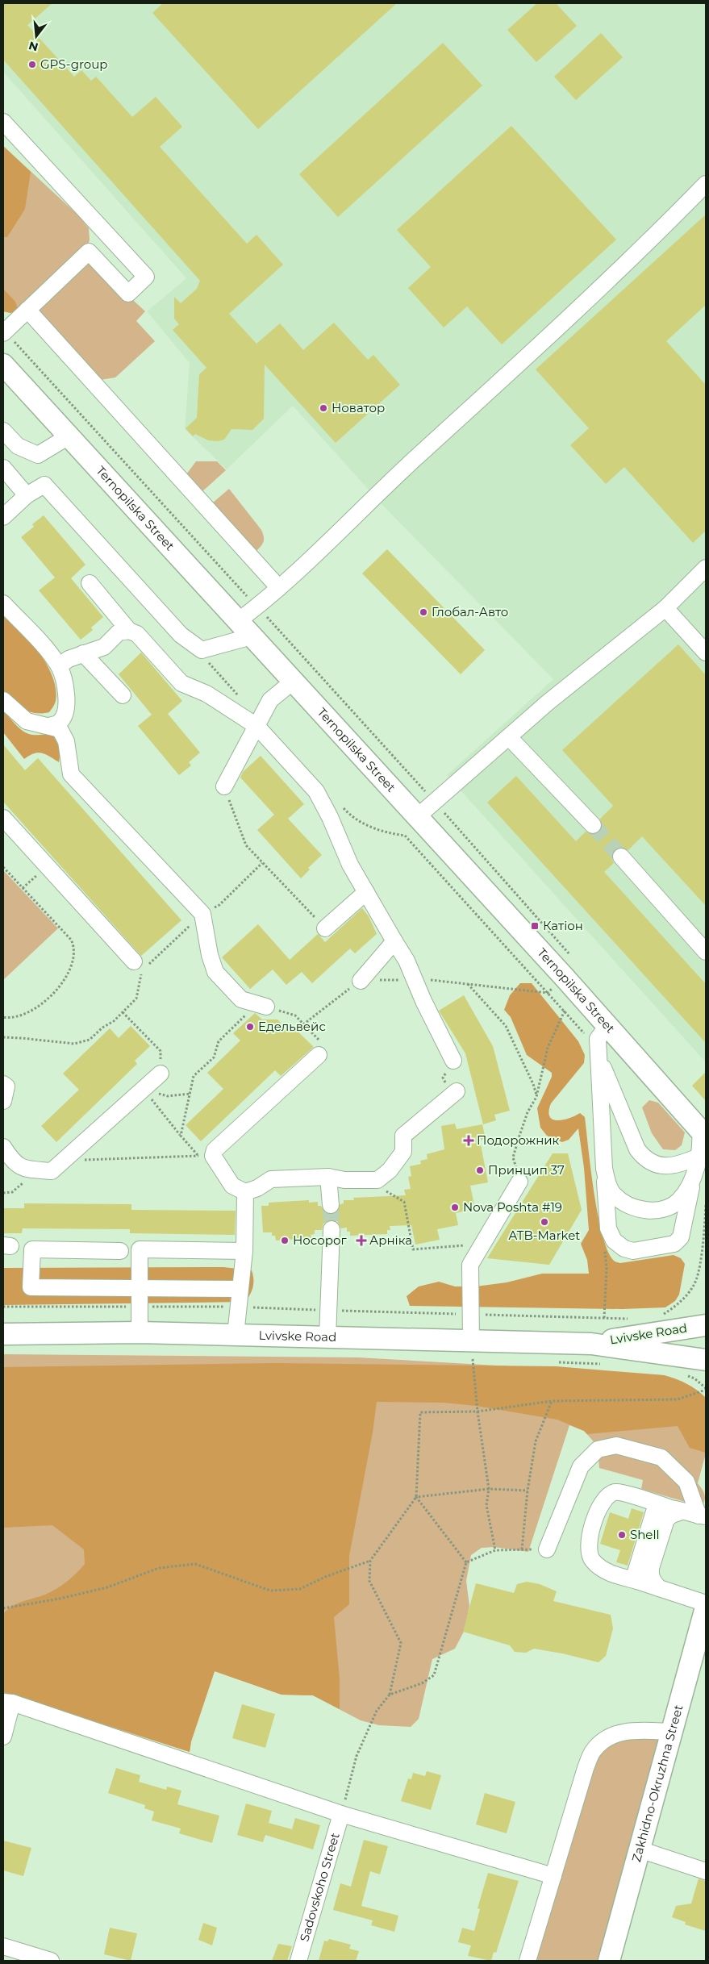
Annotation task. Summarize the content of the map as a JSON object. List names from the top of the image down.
{
  "streets": {
    "main road": ["Ternopilska Street", "Lvivske Road", "Zakhidno-Okruzhna Street"],
    "street": ["Sadovskoho Street"]
  },
  "places": {
    "other": [
      "GPS-group",
      "Новатор",
      "Глобал-Авто",
      "Едельвейс",
      "Принцип 37",
      "Nova Poshta #19",
      "ATB-Market",
      "Носорог",
      "Shell"
    ],
    "transit": ["Катіон"],
    "health": ["Подорожник", "Арніка"]
  },
  "north": "bottom"
}
